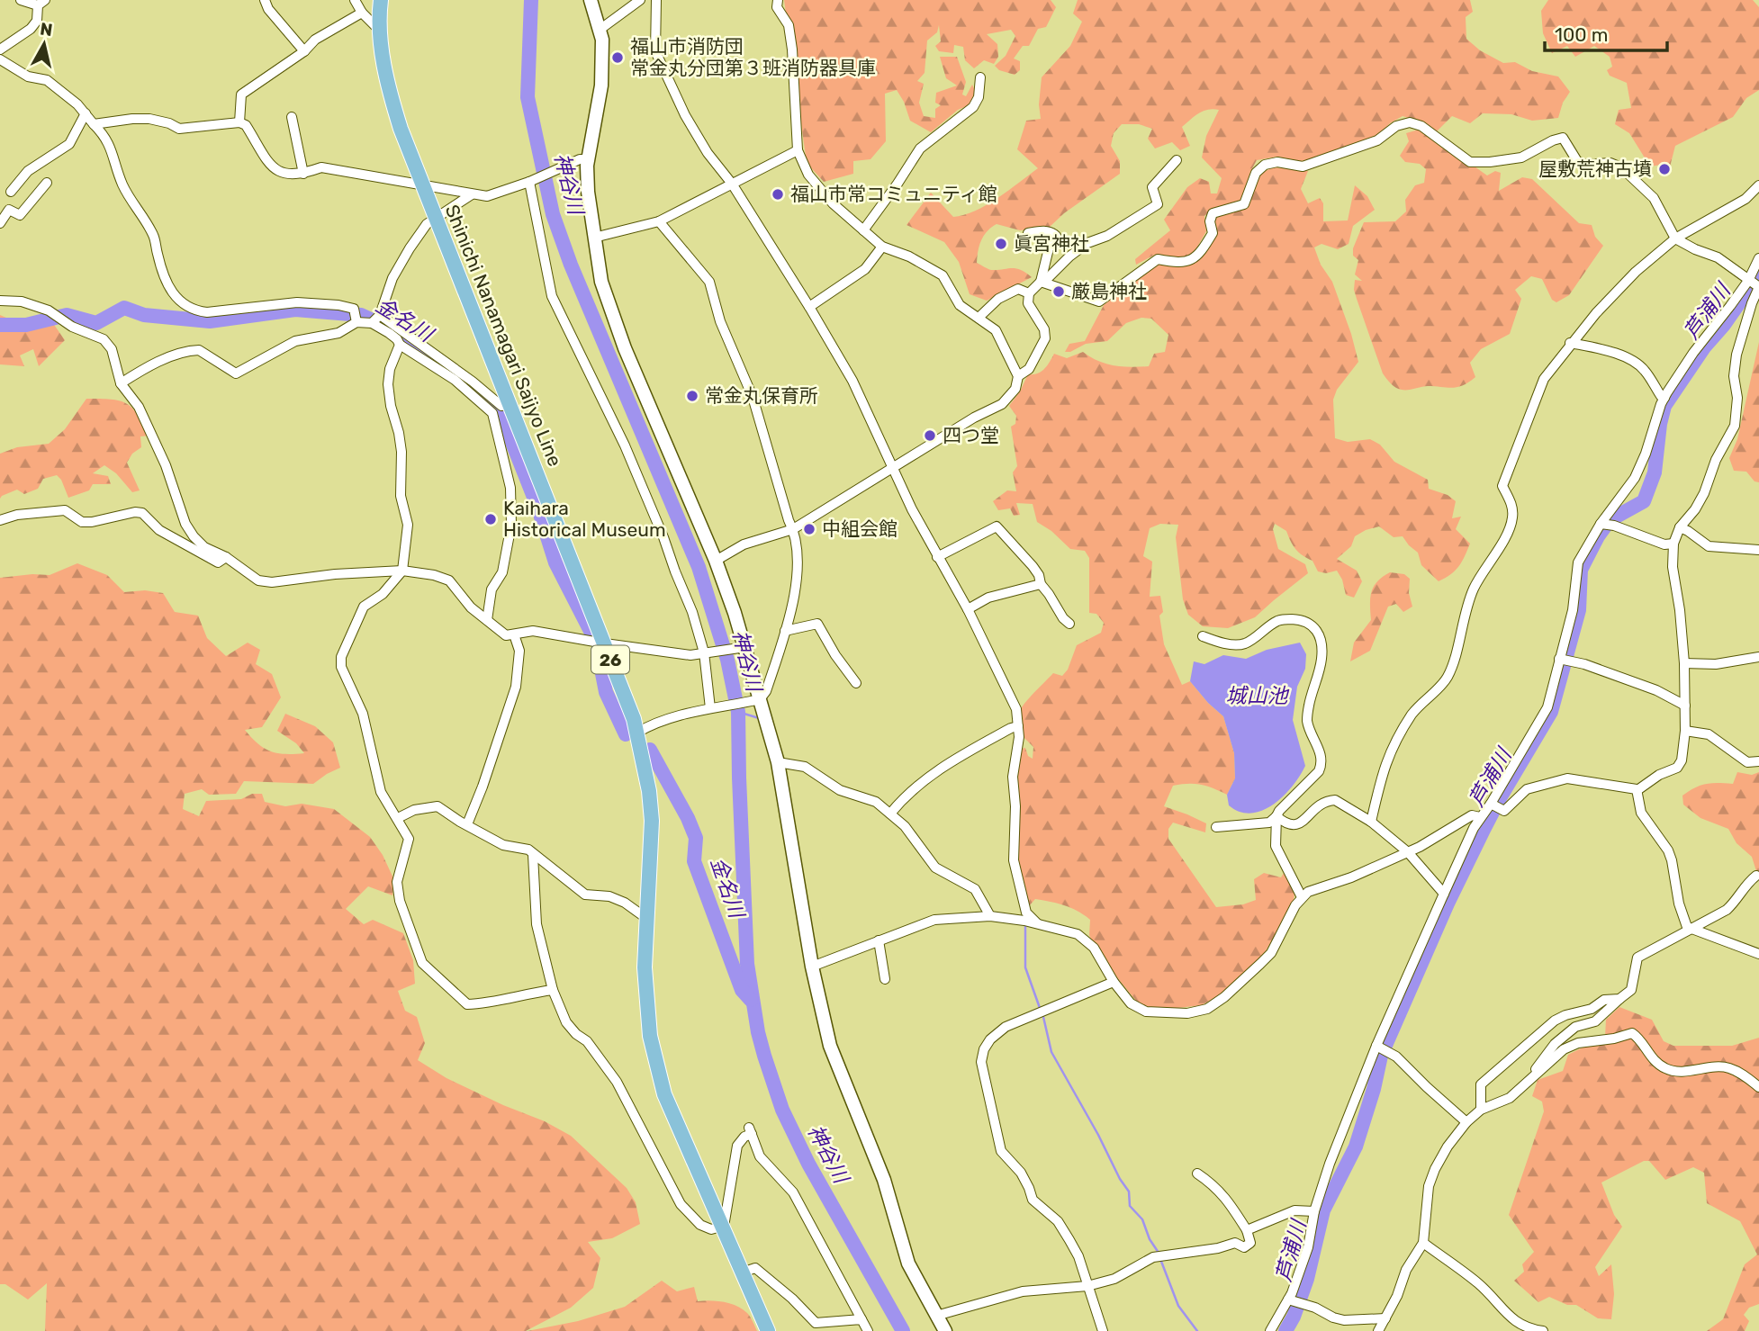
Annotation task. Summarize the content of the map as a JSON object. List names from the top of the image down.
{
  "streets": {
    "main road": ["Shinichi Nanamagari Saijyo Line", "26"]
  },
  "water": [
    "神谷川",
    "芦浦川",
    "金名川",
    "城山池"
  ],
  "places": [
    "福山市消防団 常金丸分団第３班消防器具庫",
    "屋敷荒神古墳",
    "福山市常コミュニティ館",
    "眞宮神社",
    "厳島神社",
    "常金丸保育所",
    "四つ堂",
    "Kaihara Historical Museum",
    "中組会館"
  ],
  "scale_bar": "100 m",
  "north": "top"
}
